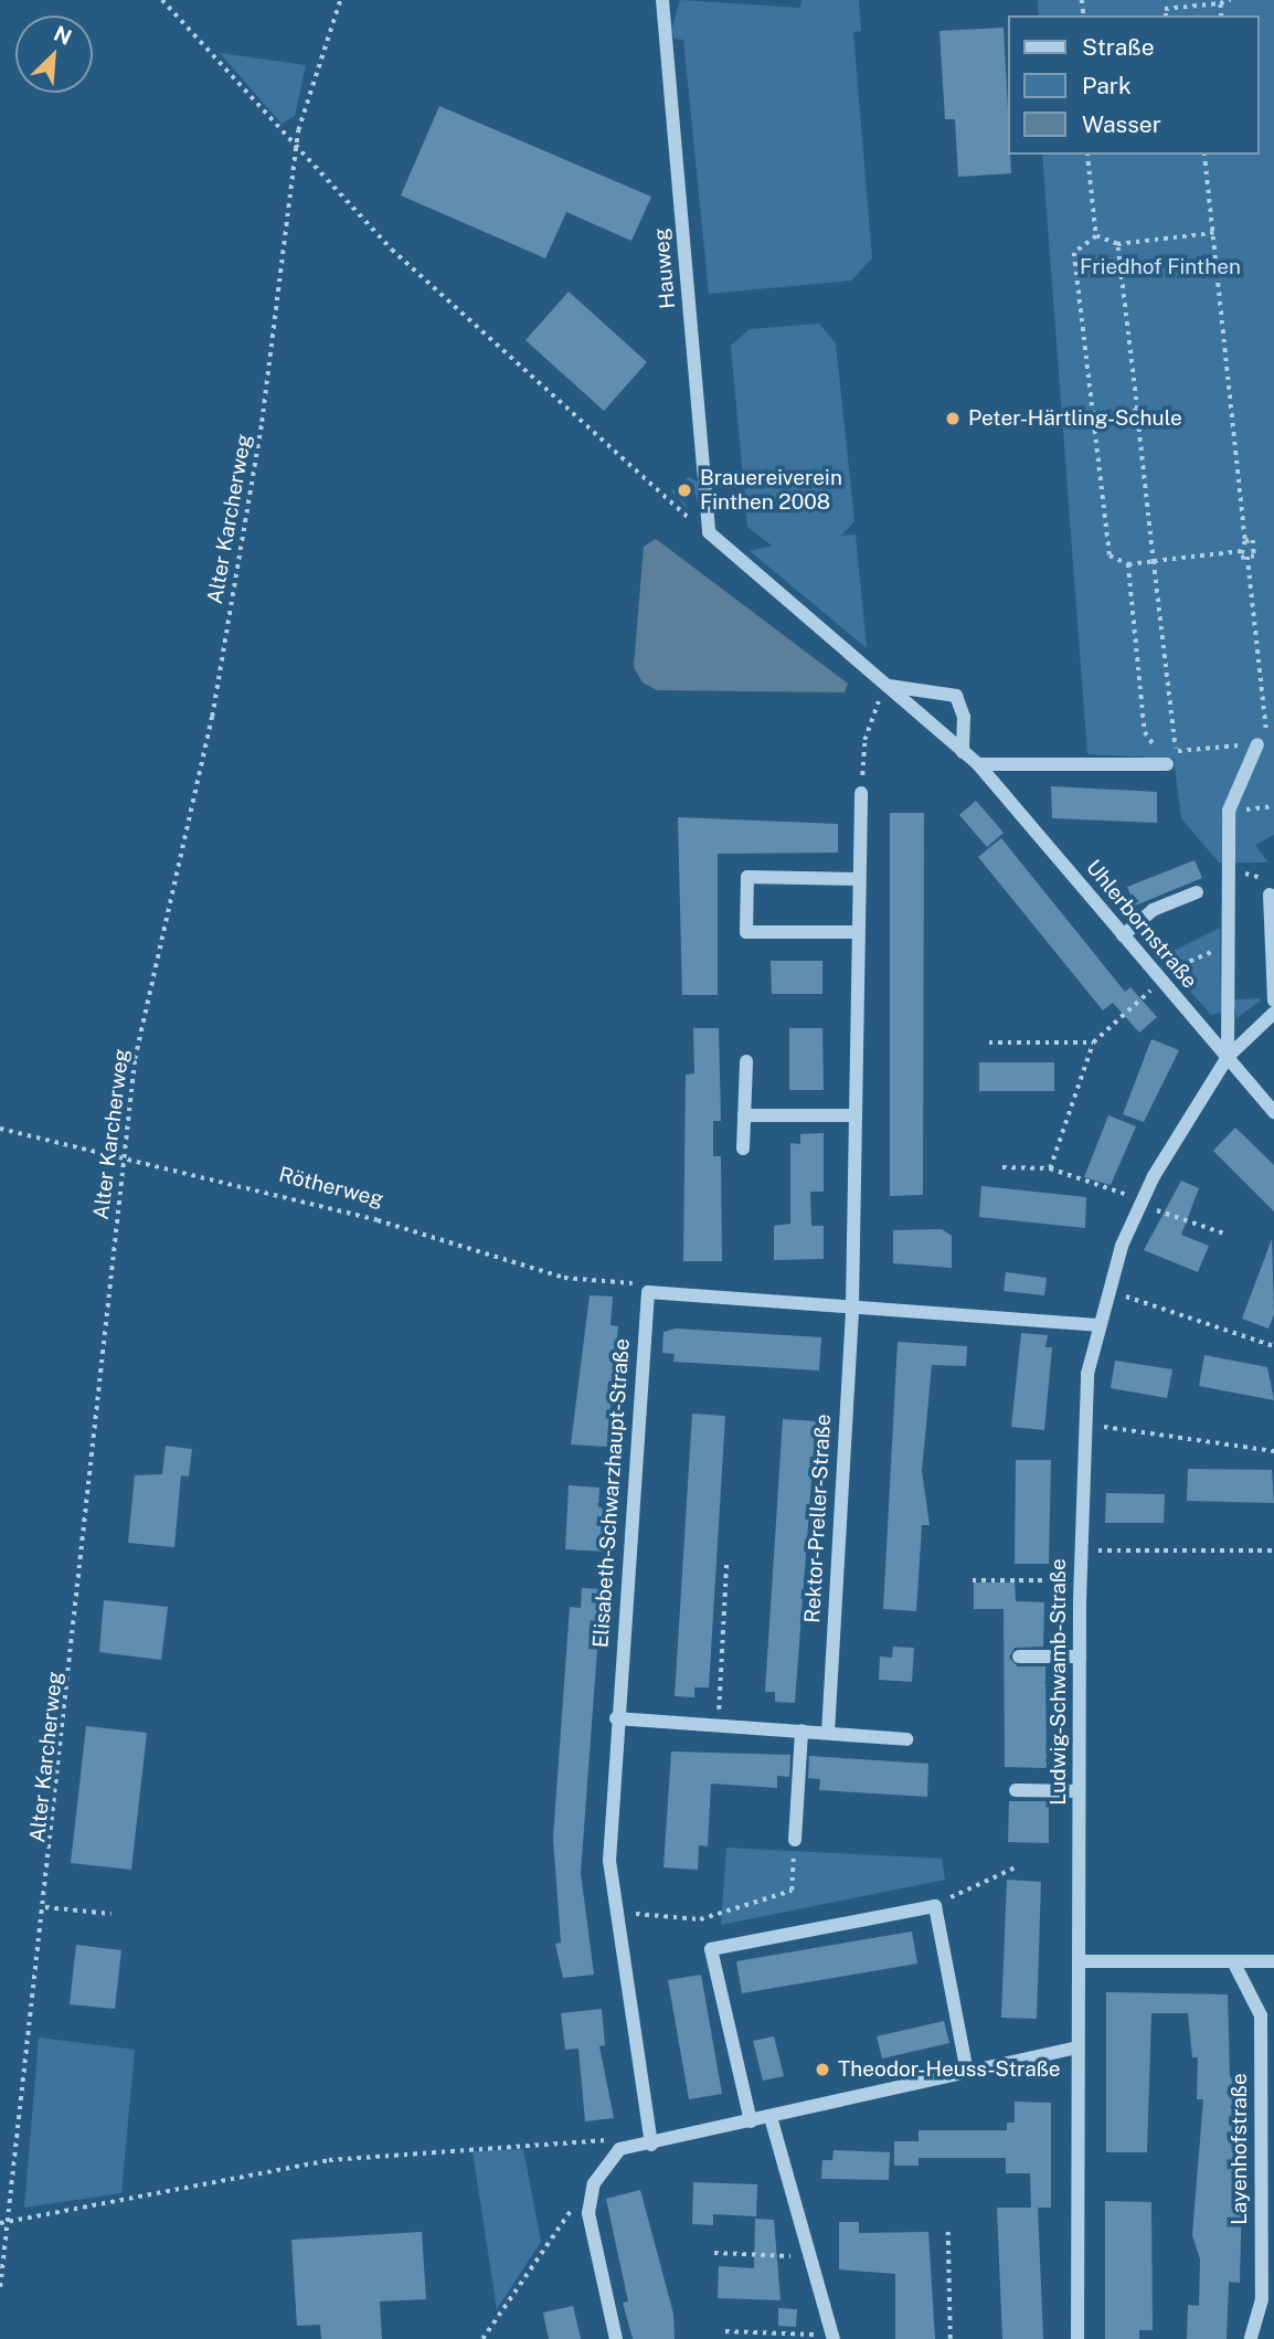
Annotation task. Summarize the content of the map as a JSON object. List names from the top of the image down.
{
  "streets": {
    "street": [
      "Hauweg",
      "Uhlerbornstraße",
      "Elisabeth-Schwarzhaupt-Straße",
      "Rektor-Preller-Straße",
      "Ludwig-Schwamb-Straße",
      "Layenhofstraße"
    ],
    "path": ["Alter Karcherweg", "Rötherweg"]
  },
  "crossings": [
    ["Hauweg", "Uhlerbornstraße"],
    ["Alter Karcherweg", "Rötherweg"],
    ["Uhlerbornstraße", "Ludwig-Schwamb-Straße"],
    ["Rötherweg", "Elisabeth-Schwarzhaupt-Straße"]
  ],
  "parks": ["Friedhof Finthen"],
  "places": ["Peter-Härtling-Schule", "Brauereiverein Finthen 2008", "Theodor-Heuss-Straße"],
  "legend": ["Straße", "Park", "Wasser"],
  "north": "top right"
}
